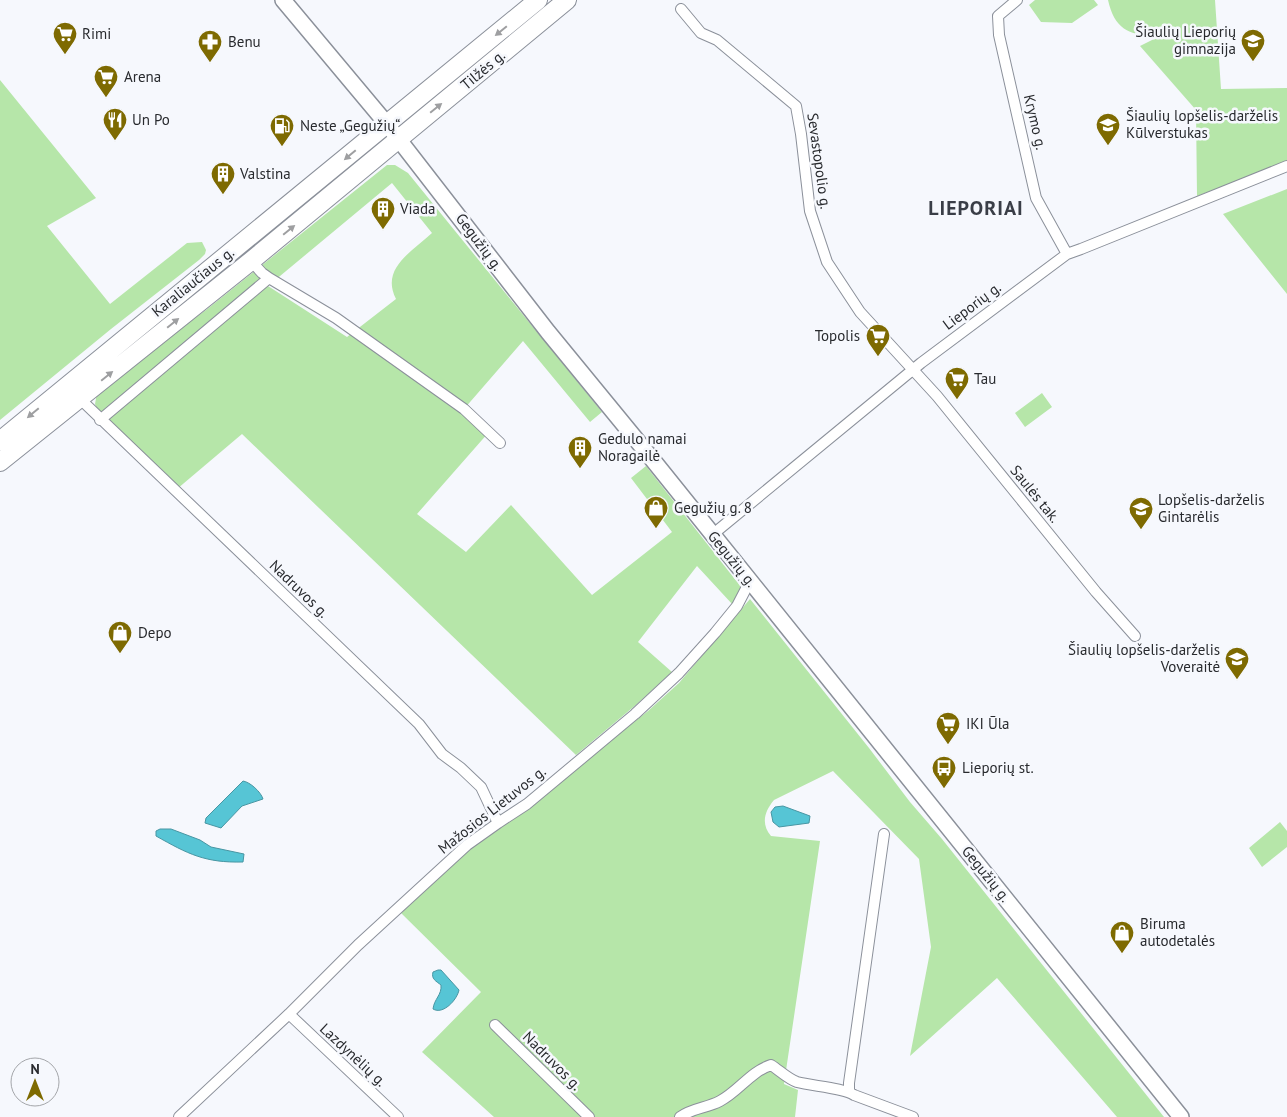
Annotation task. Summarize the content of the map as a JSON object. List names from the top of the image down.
{
  "streets": {
    "highway": ["Tilžės g.", "Karaliaučiaus g."],
    "main road": ["Gegužių g."],
    "street": [
      "Krymo g.",
      "Sevastopolio g.",
      "Lieporių g.",
      "Saulės tak.",
      "Nadruvos g.",
      "Mažosios Lietuvos g.",
      "Lazdynėlių g."
    ]
  },
  "crossings": [
    ["Tilžės g.", "Gegužių g."],
    ["Tilžės g.", "Karaliaučiaus g."],
    ["Krymo g.", "Lieporių g."],
    ["Sevastopolio g.", "Lieporių g."],
    ["Sevastopolio g.", "Saulės tak."],
    ["Gegužių g.", "Karaliaučiaus g."],
    ["Gegužių g.", "Lieporių g."],
    ["Gegužių g.", "Mažosios Lietuvos g."],
    ["Karaliaučiaus g.", "Nadruvos g."],
    ["Lieporių g.", "Saulės tak."],
    ["Nadruvos g.", "Mažosios Lietuvos g."],
    ["Mažosios Lietuvos g.", "Lazdynėlių g."]
  ],
  "districts": ["LIEPORIAI"],
  "places": {
    "supermarket": [
      "Rimi",
      "Arena",
      "Topolis",
      "Tau",
      "IKI Ūla"
    ],
    "school or university": [
      "Šiaulių Lieporių gimnazija",
      "Šiaulių lopšelis-darželis Kūlverstukas",
      "Lopšelis-darželis Gintarėlis",
      "Šiaulių lopšelis-darželis Voveraitė"
    ],
    "pharmacy": ["Benu"],
    "restaurant": ["Un Po"],
    "fuel station": ["Neste „Gegužių“"],
    "building": ["Valstina", "Viada", "Gedulo namai Noragailė"],
    "shop": ["Gegužių g. 8", "Depo", "Biruma autodetalės"],
    "bus stop": ["Lieporių st."]
  },
  "north": "top"
}
